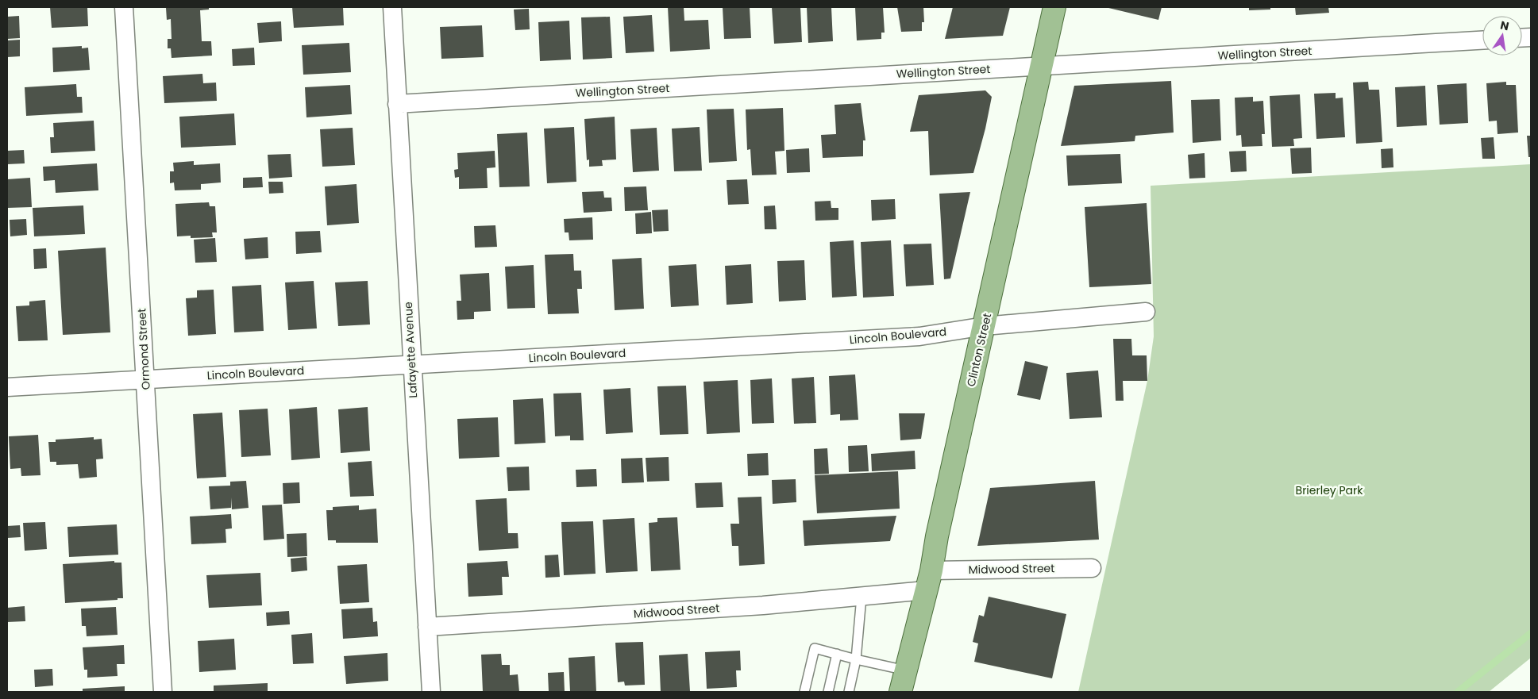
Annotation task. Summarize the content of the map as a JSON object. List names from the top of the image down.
{
  "streets": {
    "main road": ["Clinton Street"],
    "street": [
      "Wellington Street",
      "Lincoln Boulevard",
      "Ormond Street",
      "Lafayette Avenue",
      "Midwood Street"
    ]
  },
  "crossings": [
    ["Wellington Street", "Lafayette Avenue"],
    ["Wellington Street", "Clinton Street"],
    ["Lincoln Boulevard", "Ormond Street"],
    ["Lincoln Boulevard", "Lafayette Avenue"],
    ["Lincoln Boulevard", "Clinton Street"],
    ["Lafayette Avenue", "Midwood Street"],
    ["Clinton Street", "Midwood Street"]
  ],
  "parks": ["Brierley Park"],
  "north": "top"
}
